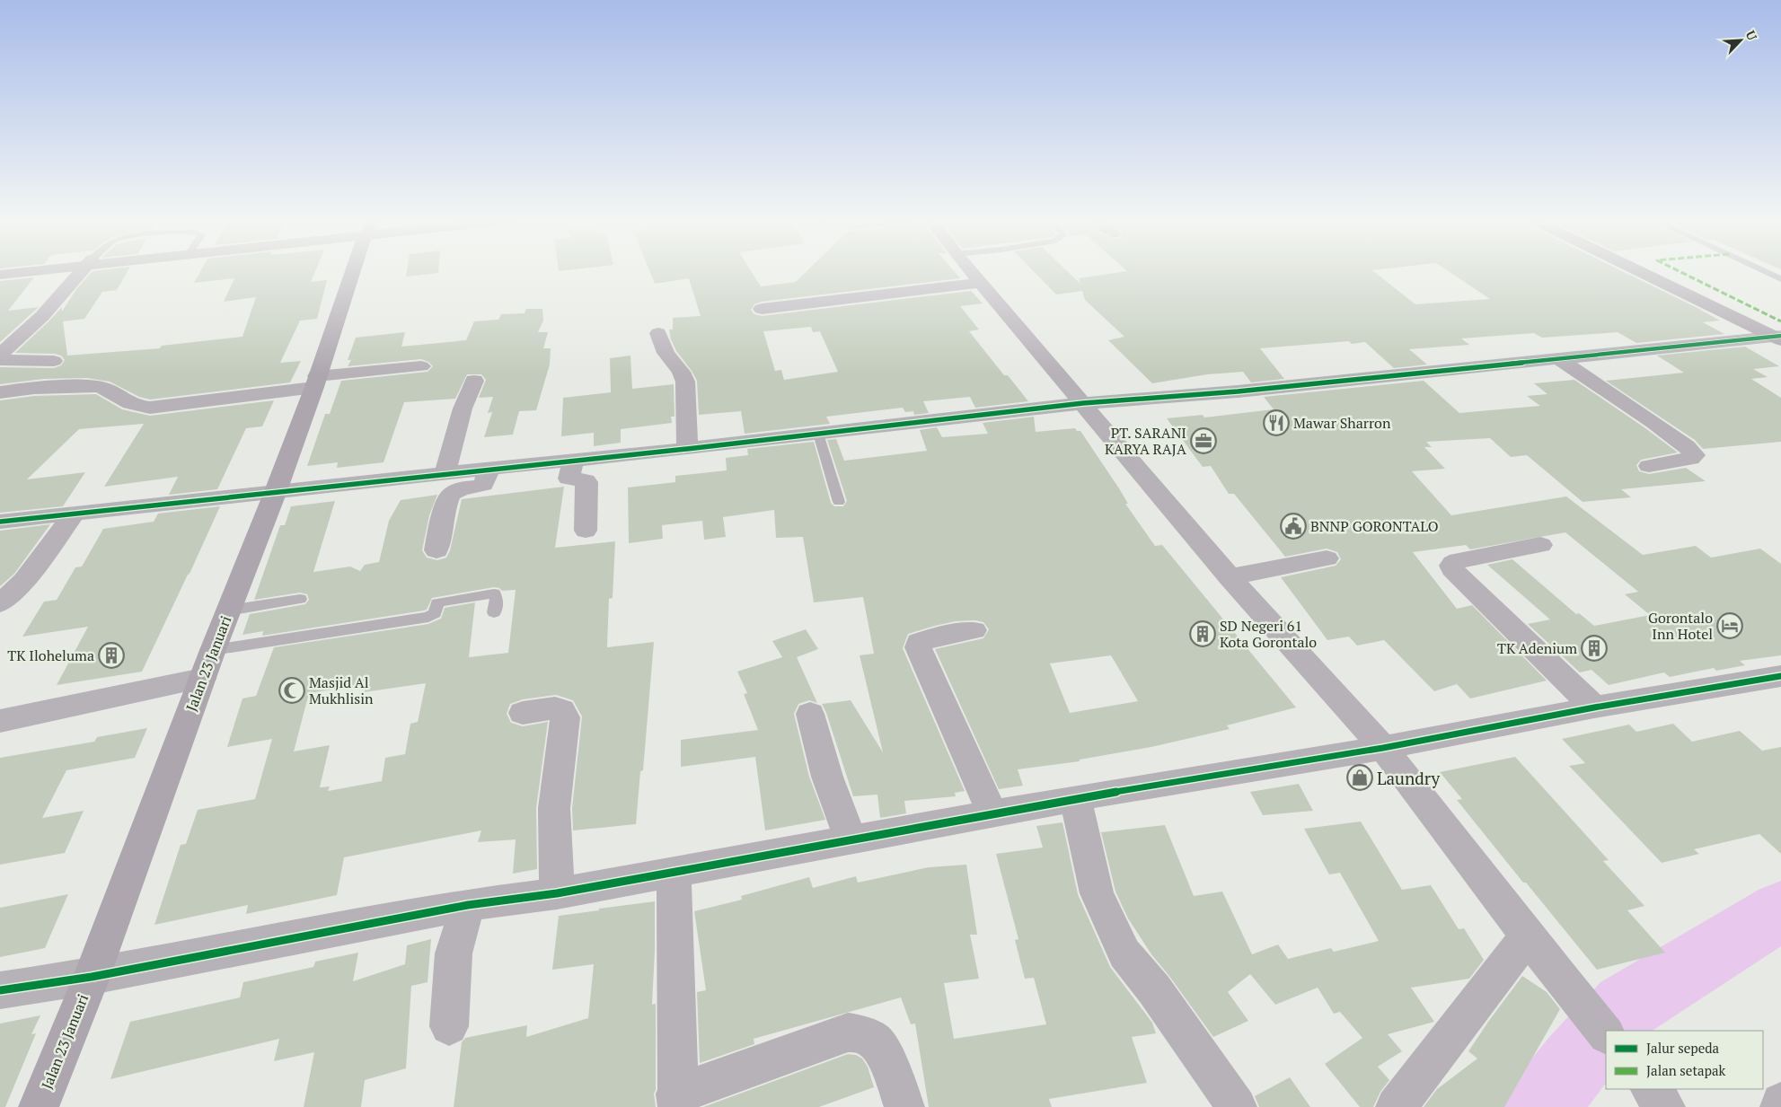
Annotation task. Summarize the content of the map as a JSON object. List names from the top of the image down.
{
  "streets": {
    "street": ["Jalan 23 Januari"]
  },
  "places": {
    "restaurant": ["Mawar Sharron"],
    "office": ["PT. SARANI KARYA RAJA"],
    "public building": ["BNNP GORONTALO"],
    "hotel": ["Gorontalo Inn Hotel"],
    "building": ["SD Negeri 61 Kota Gorontalo", "TK Adenium", "TK Iloheluma"],
    "mosque": ["Masjid Al Mukhlisin"],
    "shop": ["Laundry"]
  },
  "legend": ["Jalur sepeda", "Jalan setapak"],
  "north": "top right"
}
